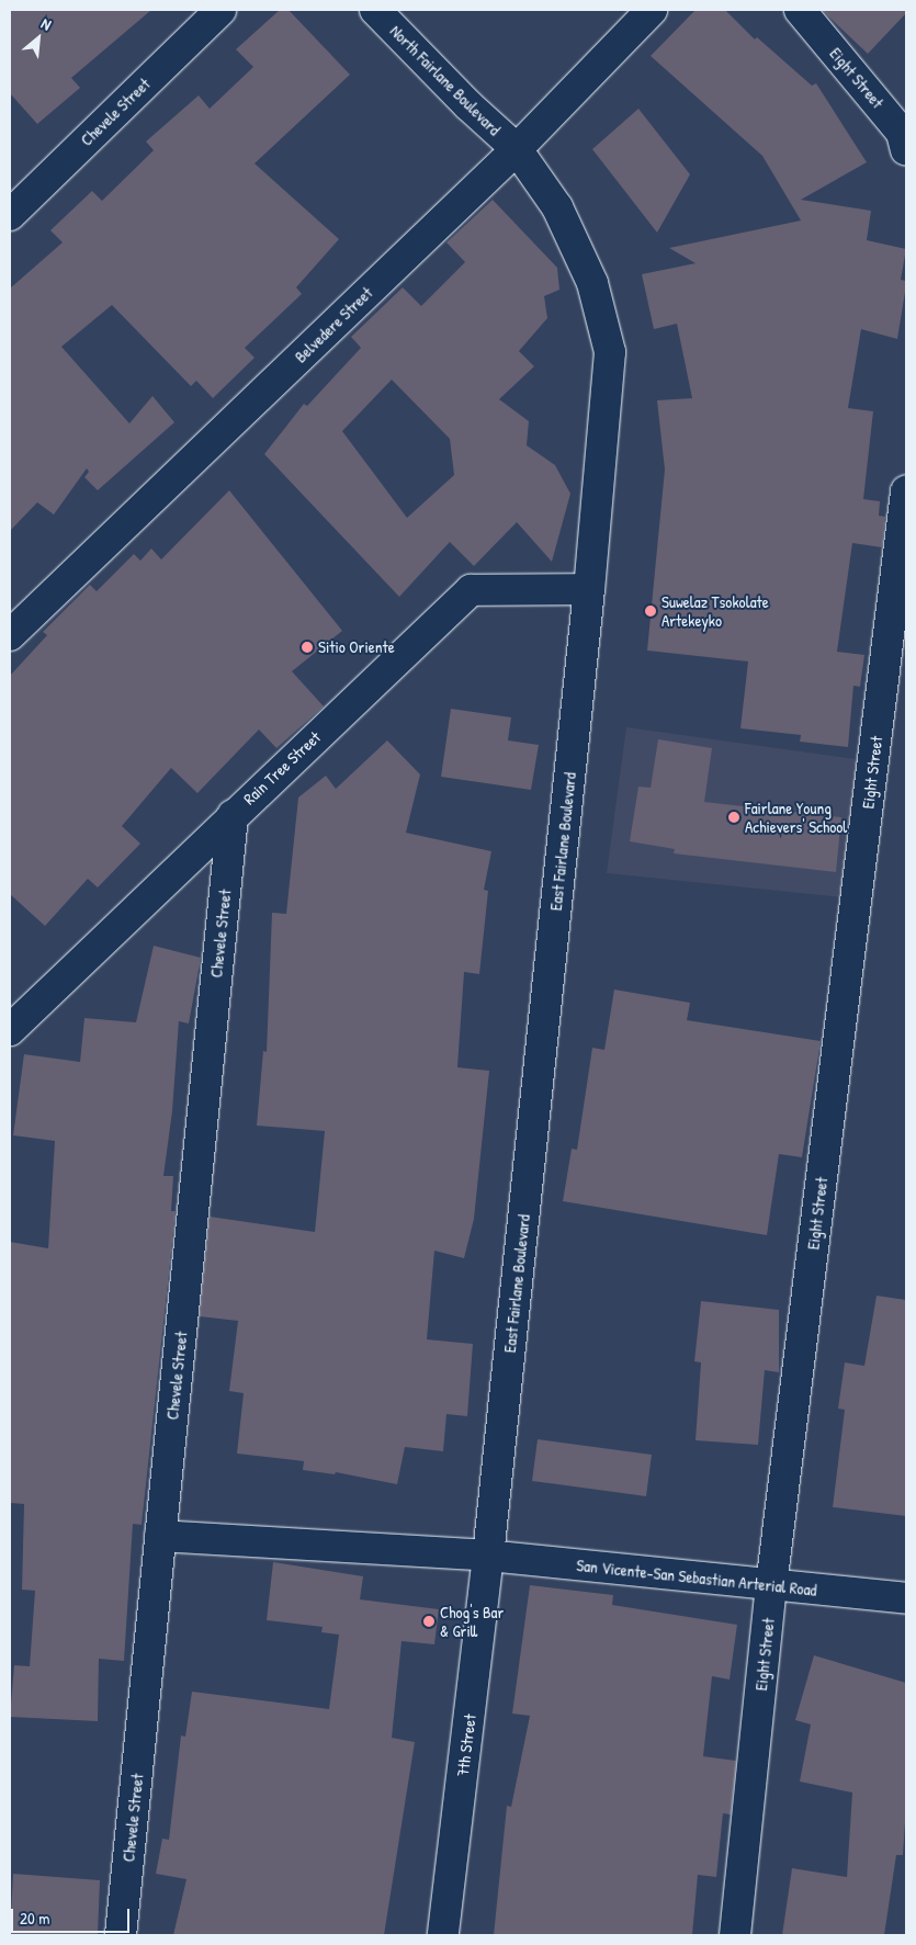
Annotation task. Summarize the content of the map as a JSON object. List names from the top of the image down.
{
  "streets": {
    "street": [
      "Eight Street",
      "North Fairlane Boulevard",
      "Chevele Street",
      "Belvedere Street",
      "Rain Tree Street",
      "East Fairlane Boulevard",
      "San Vicente-San Sebastian Arterial Road",
      "7th Street"
    ]
  },
  "crossings": [
    ["Eight Street", "San Vicente-San Sebastian Arterial Road"],
    ["North Fairlane Boulevard", "Belvedere Street"],
    ["North Fairlane Boulevard", "East Fairlane Boulevard"],
    ["Chevele Street", "Rain Tree Street"],
    ["Chevele Street", "San Vicente-San Sebastian Arterial Road"],
    ["Belvedere Street", "East Fairlane Boulevard"],
    ["Rain Tree Street", "East Fairlane Boulevard"],
    ["East Fairlane Boulevard", "San Vicente-San Sebastian Arterial Road"],
    ["East Fairlane Boulevard", "7th Street"],
    ["San Vicente-San Sebastian Arterial Road", "7th Street"]
  ],
  "places": [
    "Suwelaz Tsokolate Artekeyko",
    "Sitio Oriente",
    "Fairlane Young Achievers' School",
    "Chog's Bar & Grill"
  ],
  "scale_bar": "20 m",
  "north": "top right"
}
